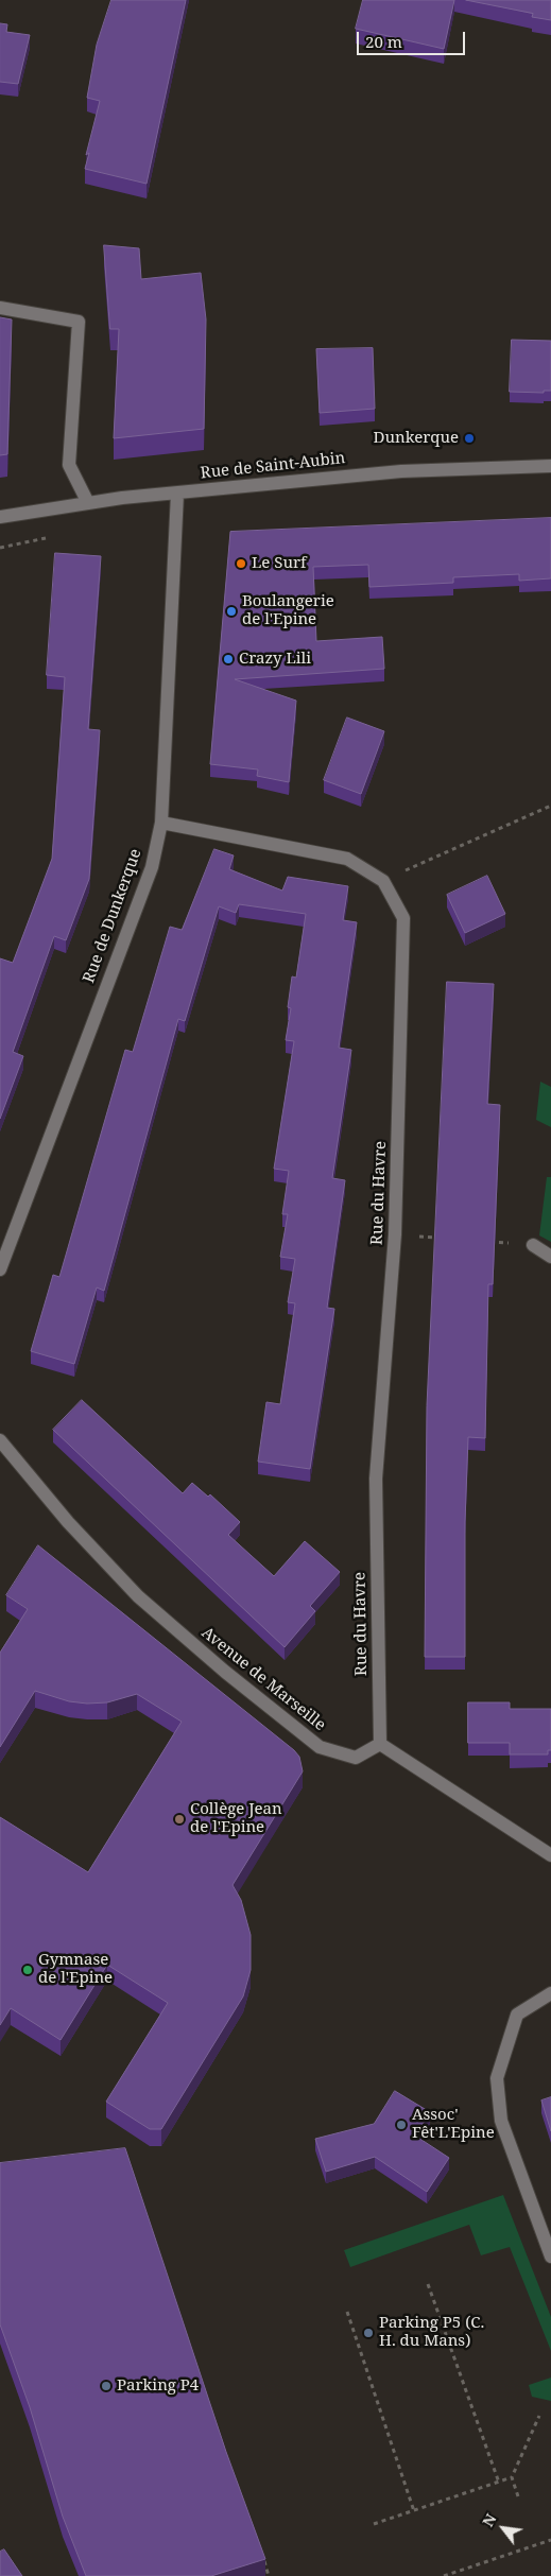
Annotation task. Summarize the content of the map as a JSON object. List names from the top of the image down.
{
  "streets": {
    "street": [
      "Rue de Saint-Aubin",
      "Rue de Dunkerque",
      "Rue du Havre",
      "Avenue de Marseille"
    ]
  },
  "crossings": [
    ["Rue de Saint-Aubin", "Rue de Dunkerque"],
    ["Rue du Havre", "Avenue de Marseille"]
  ],
  "places": [
    "Dunkerque",
    "Le Surf",
    "Boulangerie de l'Epine",
    "Crazy Lili",
    "Collège Jean de l'Epine",
    "Gymnase de l'Epine",
    "Assoc' Fêt'L'Epine",
    "Parking P5 (C. H. du Mans)",
    "Parking P4"
  ],
  "scale_bar": "20 m",
  "north": "top left"
}
